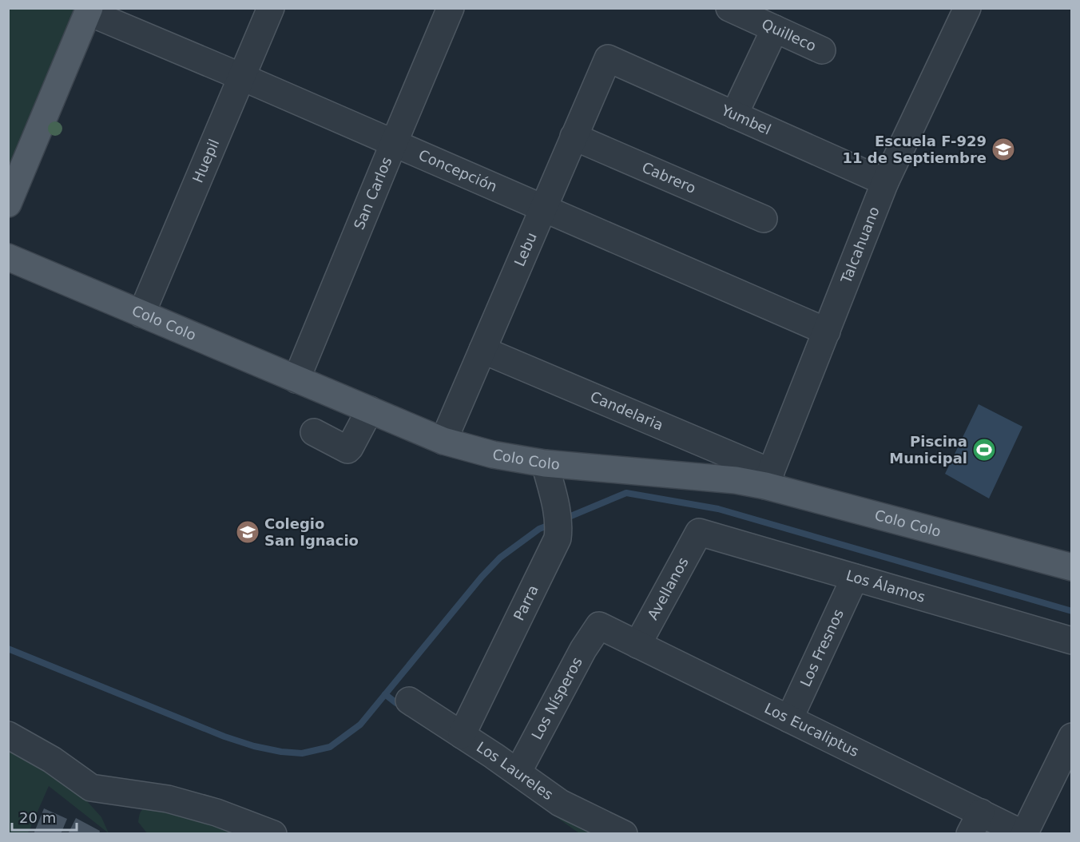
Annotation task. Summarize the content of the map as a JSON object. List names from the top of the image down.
{
  "streets": {
    "main road": ["Colo Colo"],
    "street": [
      "Quilleco",
      "Yumbel",
      "Huepil",
      "Concepción",
      "Cabrero",
      "San Carlos",
      "Talcahuano",
      "Lebu",
      "Candelaria",
      "Los Álamos",
      "Avellanos",
      "Parra",
      "Los Fresnos",
      "Los Nísperos",
      "Los Eucaliptus",
      "Los Laureles"
    ]
  },
  "crossings": [
    ["Yumbel", "Talcahuano"],
    ["Yumbel", "Lebu"],
    ["Huepil", "Concepción"],
    ["Huepil", "Colo Colo"],
    ["Concepción", "San Carlos"],
    ["Concepción", "Talcahuano"],
    ["Concepción", "Lebu"],
    ["Cabrero", "Lebu"],
    ["San Carlos", "Colo Colo"],
    ["Talcahuano", "Colo Colo"],
    ["Talcahuano", "Candelaria"],
    ["Lebu", "Colo Colo"],
    ["Lebu", "Candelaria"],
    ["Colo Colo", "Candelaria"],
    ["Colo Colo", "Parra"],
    ["Los Álamos", "Avellanos"],
    ["Los Álamos", "Los Fresnos"],
    ["Avellanos", "Los Eucaliptus"],
    ["Parra", "Los Laureles"],
    ["Los Fresnos", "Los Eucaliptus"],
    ["Los Nísperos", "Los Eucaliptus"],
    ["Los Nísperos", "Los Laureles"]
  ],
  "places": {
    "school or university": ["Escuela F-929 11 de Septiembre", "Colegio San Ignacio"],
    "sports": ["Piscina Municipal"]
  },
  "scale_bar": "20 m"
}
